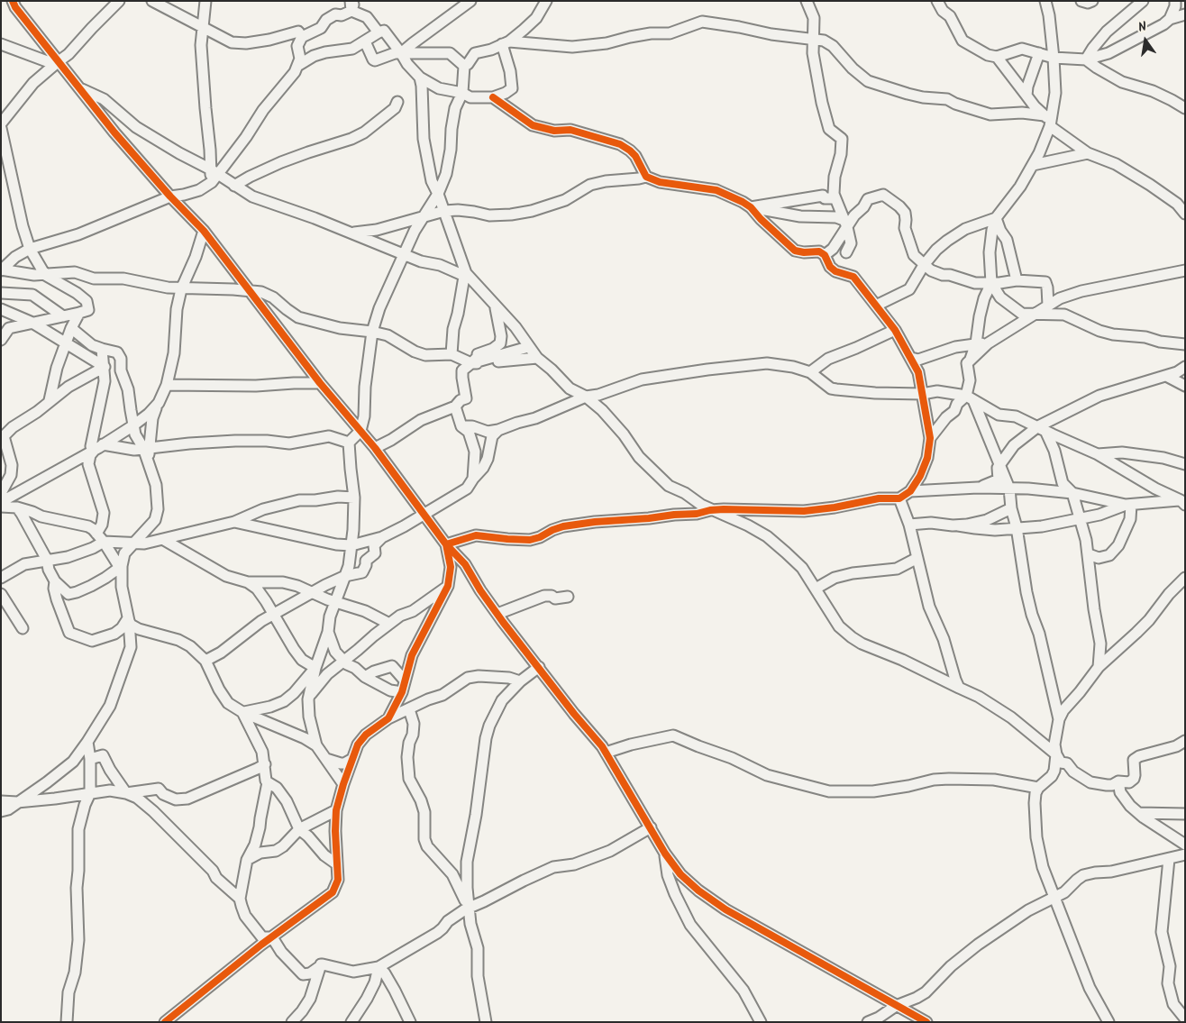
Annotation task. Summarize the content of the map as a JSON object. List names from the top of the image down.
{
  "north": "top"
}
